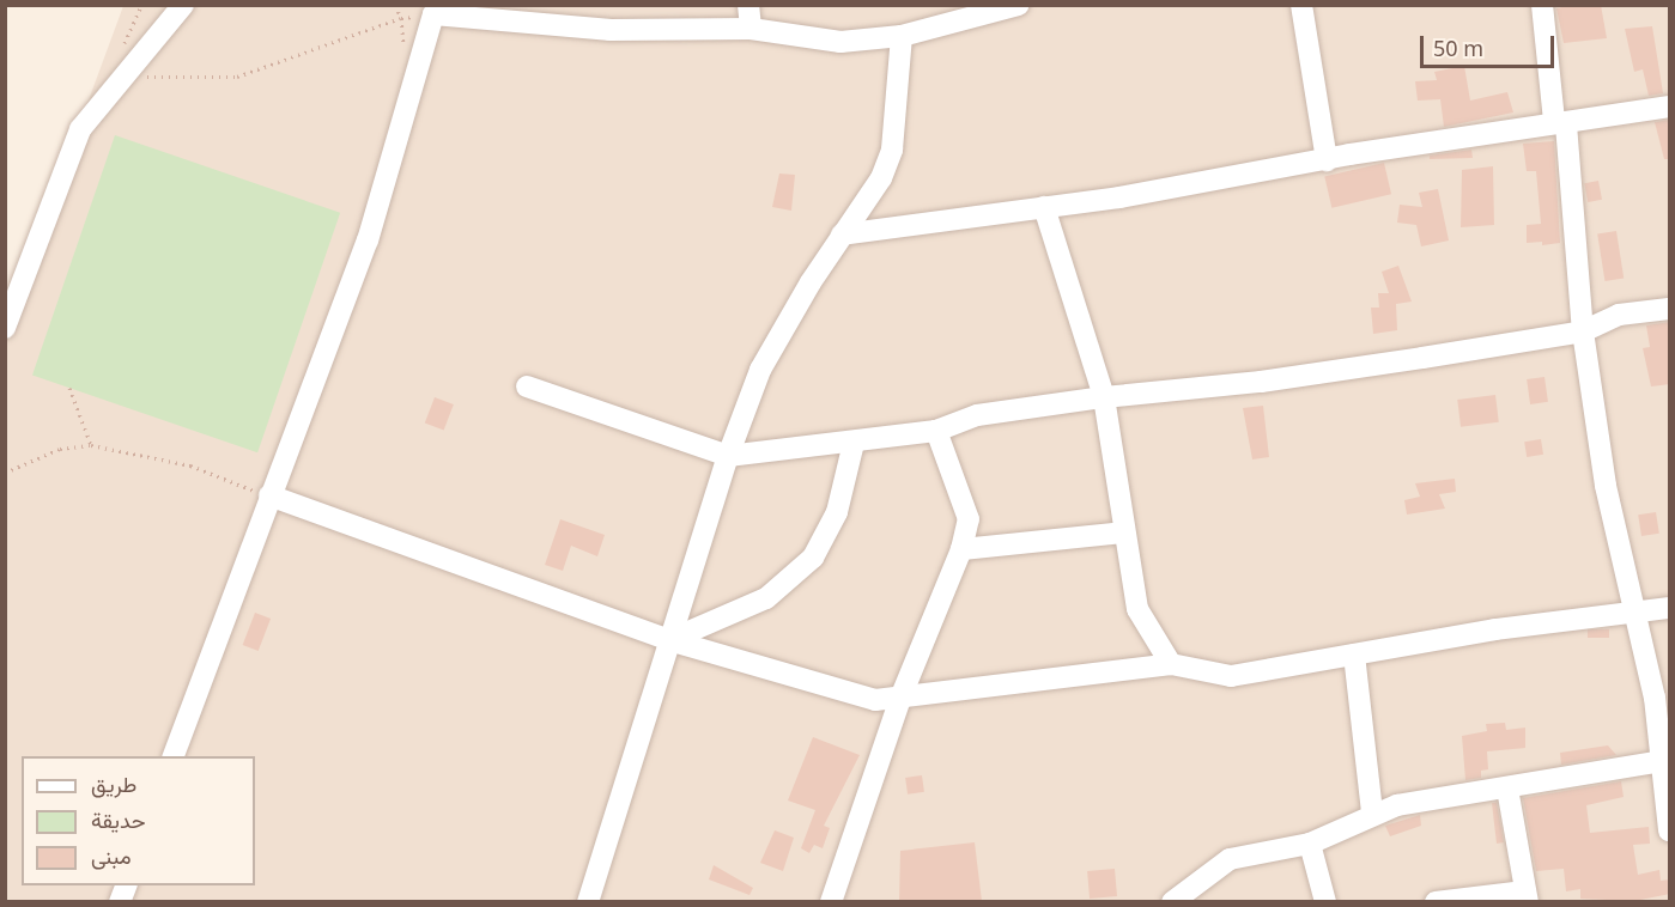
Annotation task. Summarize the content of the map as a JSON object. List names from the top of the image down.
{
  "legend": ["طريق", "حديقة", "مبنى"],
  "scale_bar": "50 m"
}
